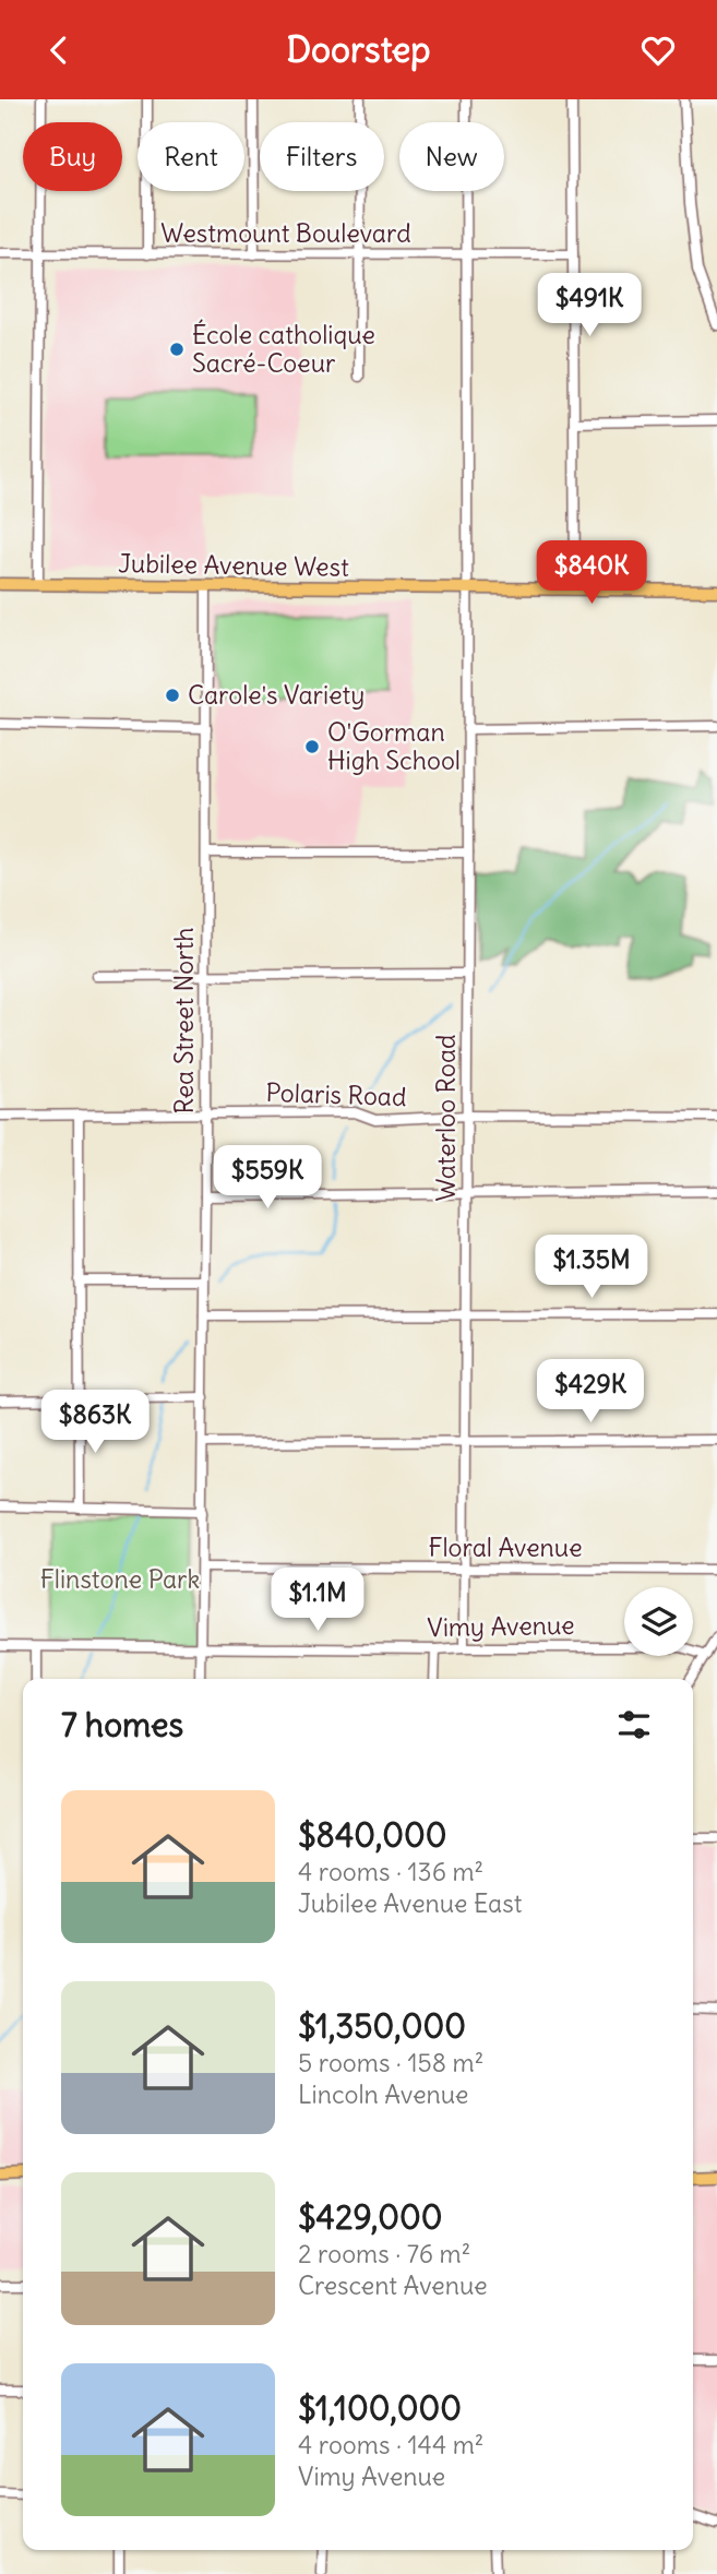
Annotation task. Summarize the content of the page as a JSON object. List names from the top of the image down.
{
  "streets": {
    "main road": ["Jubilee Avenue West"],
    "street": [
      "Westmount Boulevard",
      "Rea Street North",
      "Polaris Road",
      "Waterloo Road",
      "Floral Avenue",
      "Vimy Avenue"
    ]
  },
  "crossings": [
    ["Westmount Boulevard", "Waterloo Road"],
    ["Jubilee Avenue West", "Rea Street North"],
    ["Jubilee Avenue West", "Waterloo Road"],
    ["Rea Street North", "Polaris Road"],
    ["Rea Street North", "Floral Avenue"],
    ["Rea Street North", "Vimy Avenue"],
    ["Polaris Road", "Waterloo Road"],
    ["Waterloo Road", "Floral Avenue"],
    ["Waterloo Road", "Vimy Avenue"]
  ],
  "parks": ["Flinstone Park"],
  "places": ["École catholique Sacré-Coeur", "Carole's Variety", "O'Gorman High School"],
  "page": {
    "header": "Doorstep",
    "chip": [
      "Buy",
      "Rent",
      "Filters",
      "New"
    ],
    "price": [
      "$491K",
      "$840K",
      "$559K",
      "$1.35M",
      "$429K",
      "$863K",
      "$1.1M"
    ],
    "heading": "7 homes",
    "list": [
      {
        "name": "$840,000",
        "note": "4 rooms · 136 m² · Jubilee Avenue East"
      },
      {
        "name": "$1,350,000",
        "note": "5 rooms · 158 m² · Lincoln Avenue"
      },
      {
        "name": "$429,000",
        "note": "2 rooms · 76 m² · Crescent Avenue"
      },
      {
        "name": "$1,100,000",
        "note": "4 rooms · 144 m² · Vimy Avenue"
      }
    ]
  }
}
